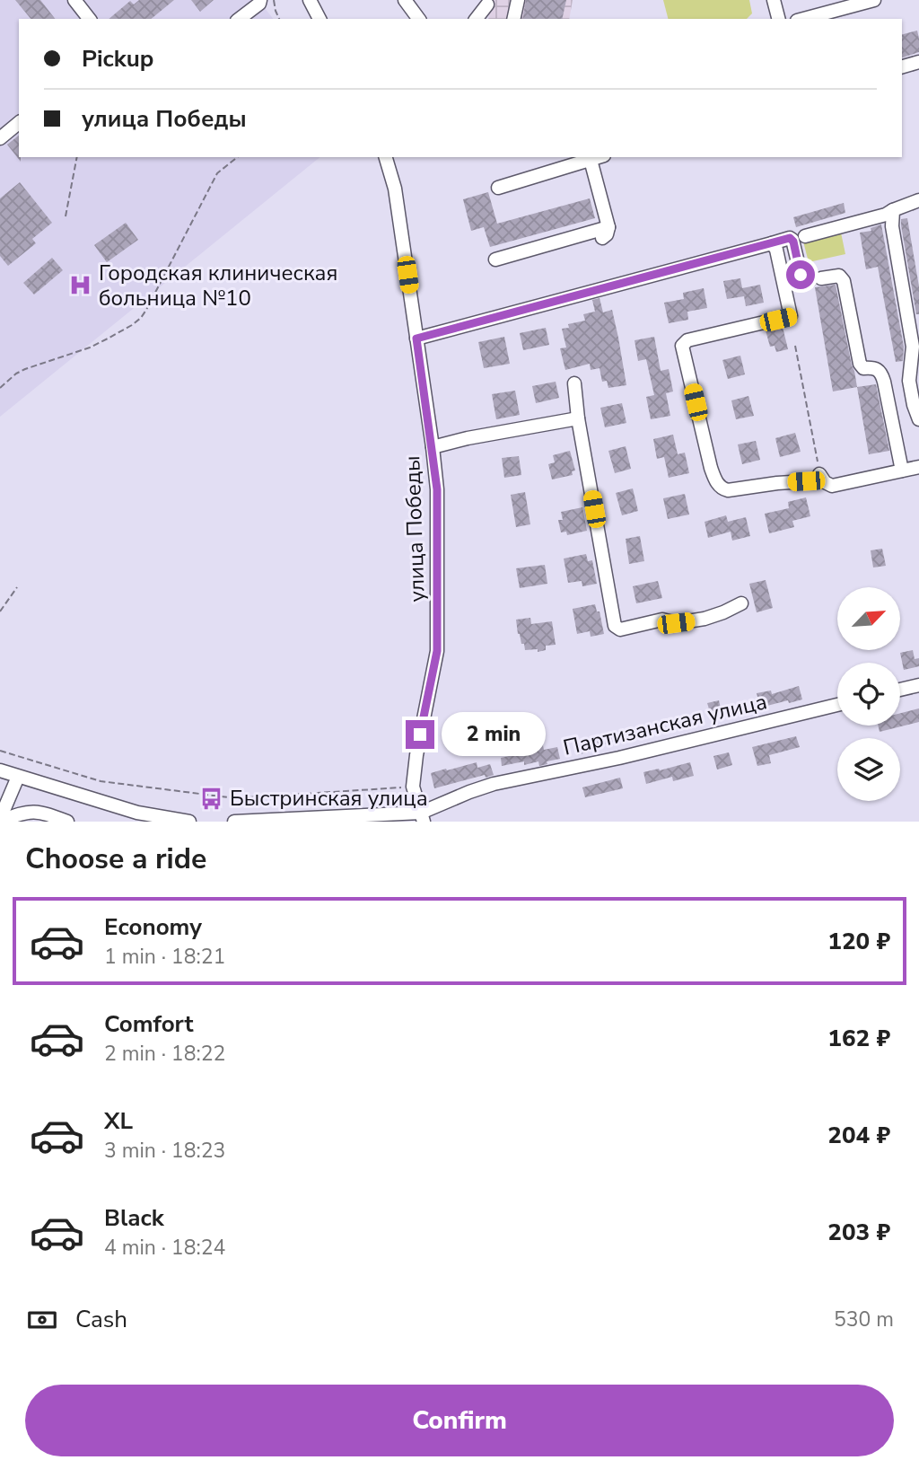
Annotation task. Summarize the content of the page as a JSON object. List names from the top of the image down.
{
  "streets": {
    "street": ["улица Победы", "Партизанская улица"]
  },
  "crossings": [
    ["улица Победы", "Партизанская улица"]
  ],
  "places": {
    "hospital": ["Городская клиническая больница №10"],
    "bus stop": ["Быстринская улица"]
  },
  "north": "top right",
  "page": {
    "banner": ["Pickup", "улица Победы"],
    "bubble": "2 min",
    "heading": "Choose a ride",
    "list": [
      {
        "name": "Economy",
        "note": "1 min · 18:21",
        "value": "120 ₽"
      },
      {
        "name": "Comfort",
        "note": "2 min · 18:22",
        "value": "162 ₽"
      },
      {
        "name": "XL",
        "note": "3 min · 18:23",
        "value": "204 ₽"
      },
      {
        "name": "Black",
        "note": "4 min · 18:24",
        "value": "203 ₽"
      }
    ],
    "pay": ["Cash", "530 m"],
    "buttons": "Confirm"
  }
}
